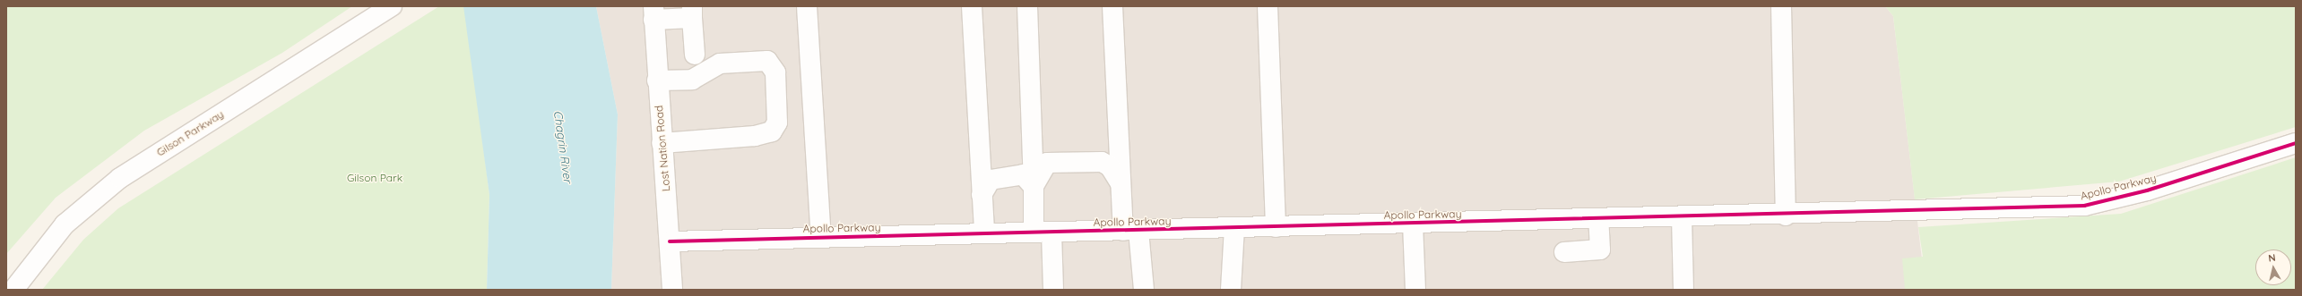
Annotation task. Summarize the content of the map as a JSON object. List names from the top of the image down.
{
  "streets": {
    "street": ["Gilson Parkway", "Lost Nation Road", "Apollo Parkway"]
  },
  "crossings": [
    ["Lost Nation Road", "Apollo Parkway"]
  ],
  "water": ["Chagrin River"],
  "parks": ["Gilson Park"],
  "north": "top"
}
